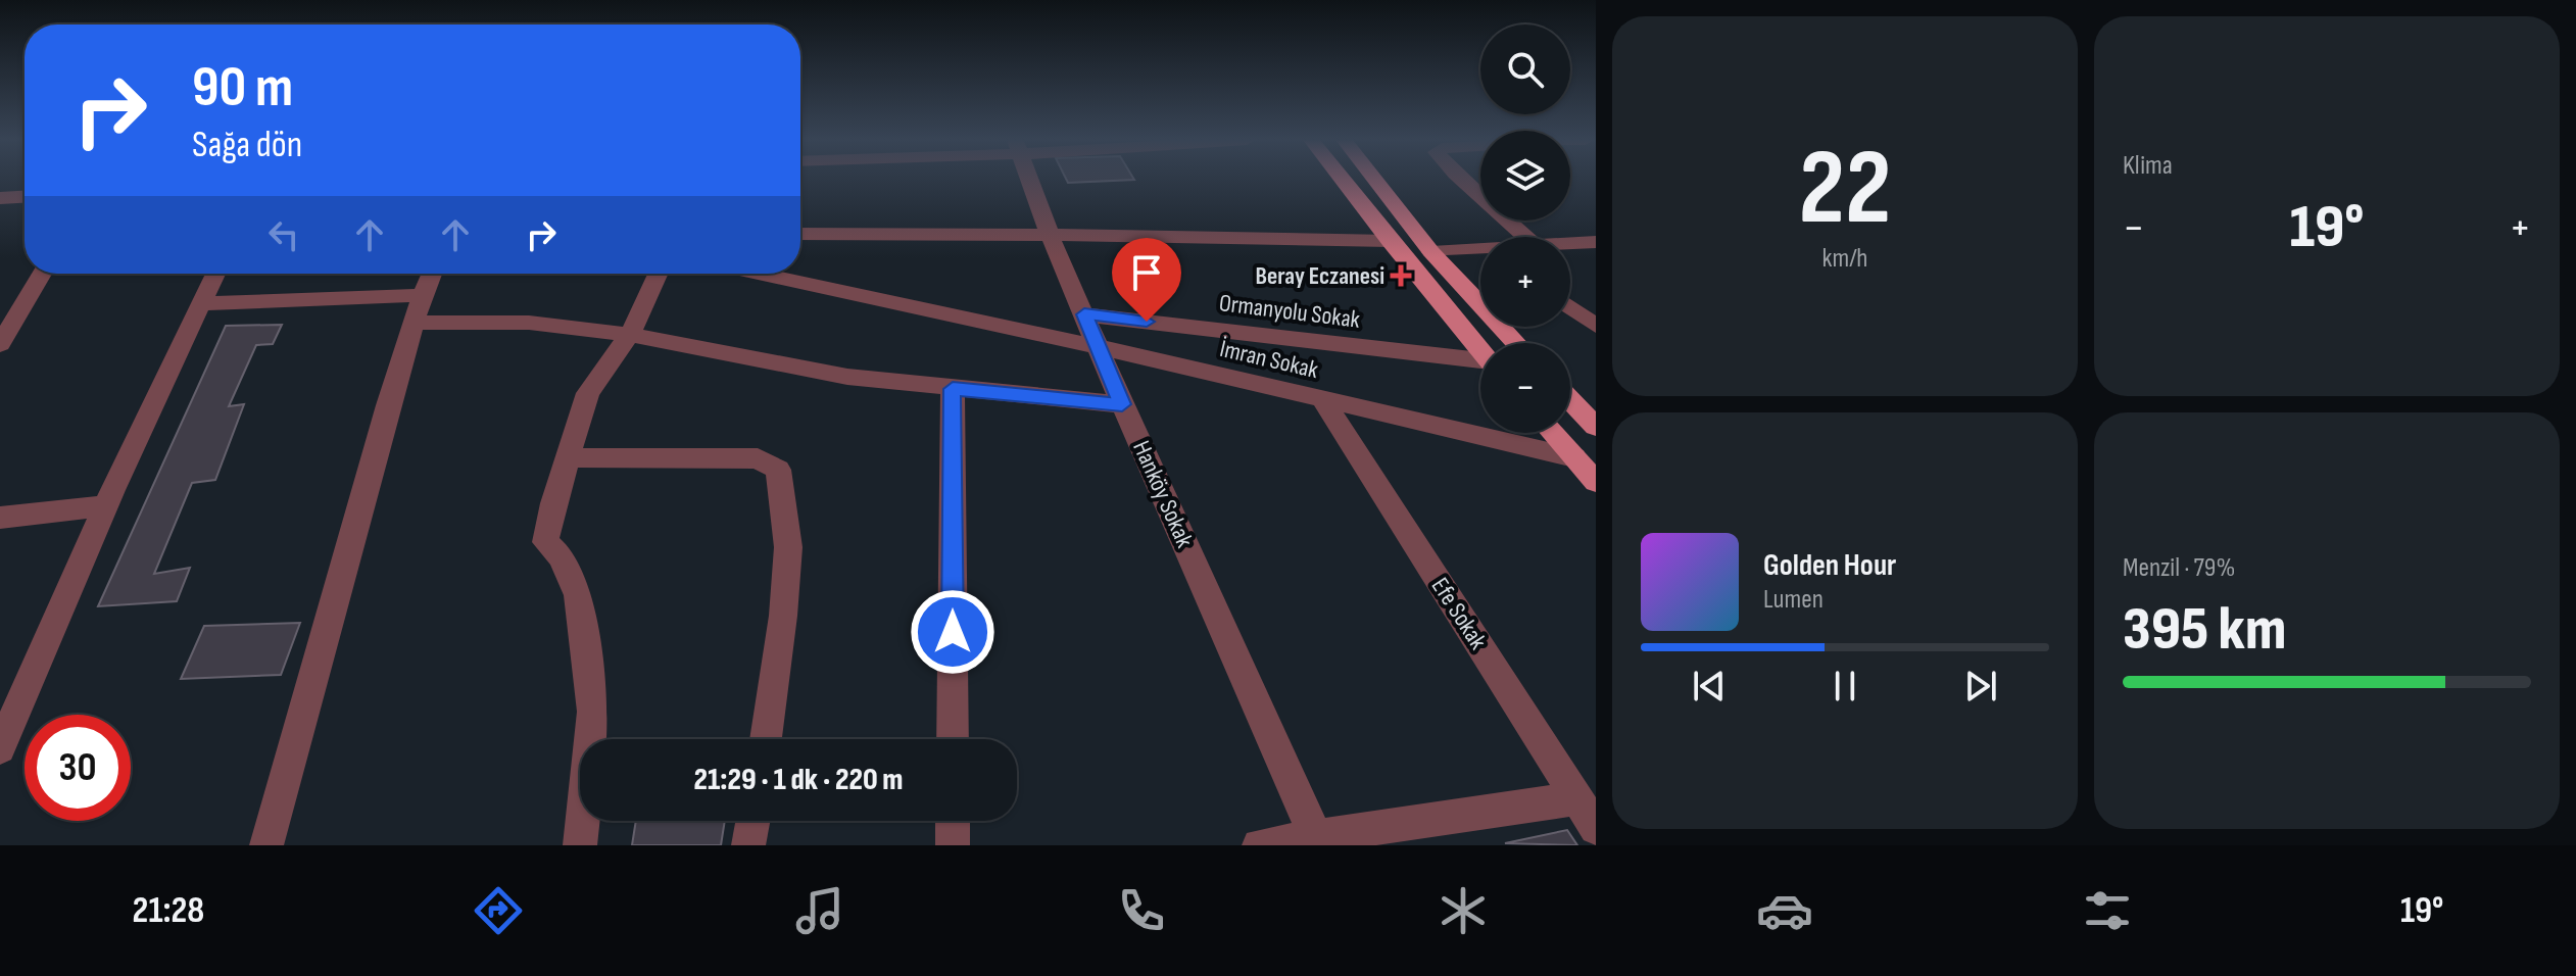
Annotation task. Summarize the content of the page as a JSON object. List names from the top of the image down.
{
  "streets": {
    "street": [
      "Ormanyolu Sokak",
      "İmran Sokak",
      "Hanköy Sokak",
      "Efe Sokak"
    ]
  },
  "crossings": [
    ["Ormanyolu Sokak", "Hanköy Sokak"],
    ["İmran Sokak", "Hanköy Sokak"],
    ["İmran Sokak", "Efe Sokak"]
  ],
  "places": {
    "health": ["Beray Eczanesi"]
  },
  "page": {
    "tile": [
      ["22", "km/h"],
      "Klima",
      ["Menzil · 79%", "395 km"]
    ],
    "map_buttons": ["+", "−"],
    "turn": ["90 m", "Sağa dön"],
    "heat": ["−", "19°", "+"],
    "song": ["Golden Hour", "Lumen"],
    "limit": "30",
    "trip": "21:29 · 1 dk · 220 m",
    "tabs": ["21:28", "19°"]
  }
}
